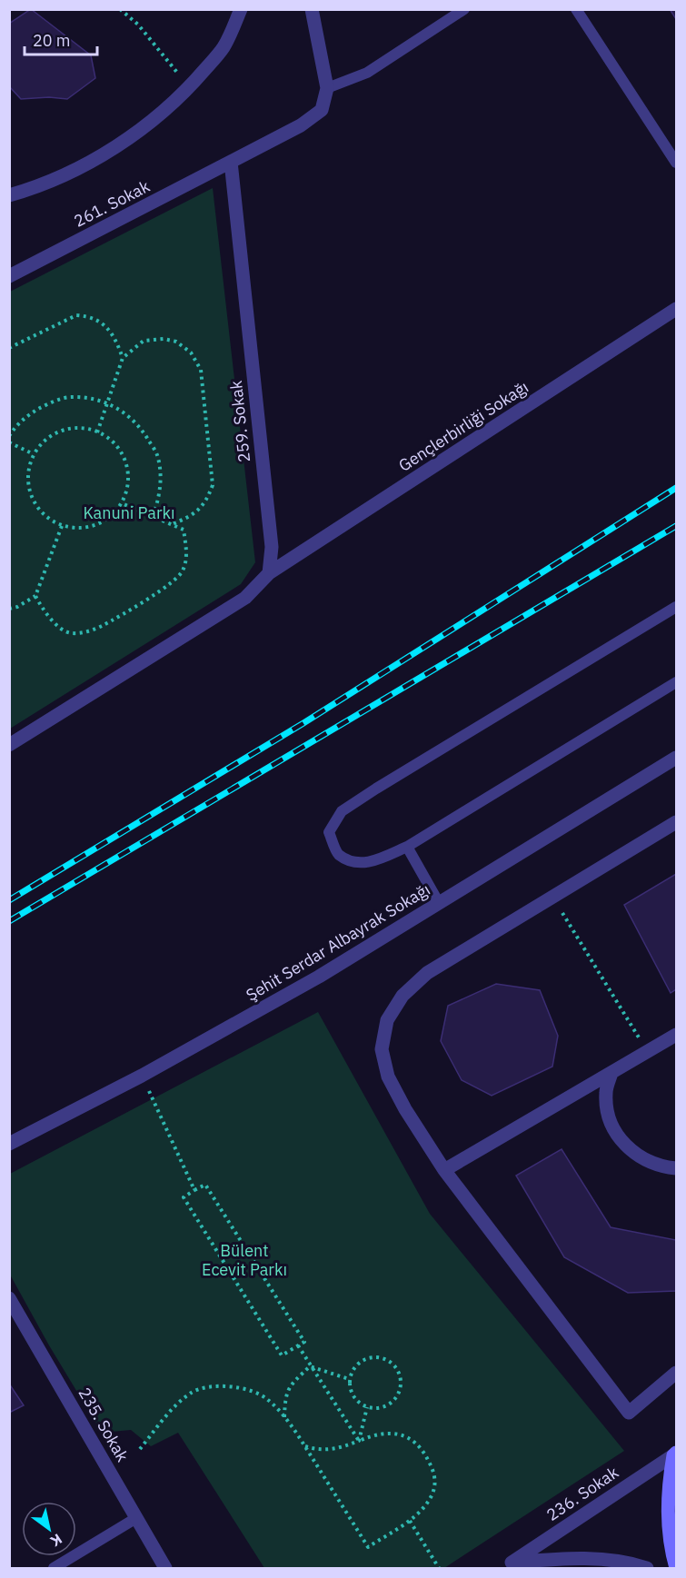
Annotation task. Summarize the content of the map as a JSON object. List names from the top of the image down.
{
  "streets": {
    "street": [
      "261. Sokak",
      "259. Sokak",
      "Gençlerbirliği Sokağı",
      "Şehit Serdar Albayrak Sokağı",
      "235. Sokak",
      "236. Sokak"
    ]
  },
  "crossings": [
    ["261. Sokak", "259. Sokak"],
    ["259. Sokak", "Gençlerbirliği Sokağı"]
  ],
  "parks": ["Kanuni Parkı", "Bülent Ecevit Parkı"],
  "scale_bar": "20 m",
  "north": "bottom right"
}
